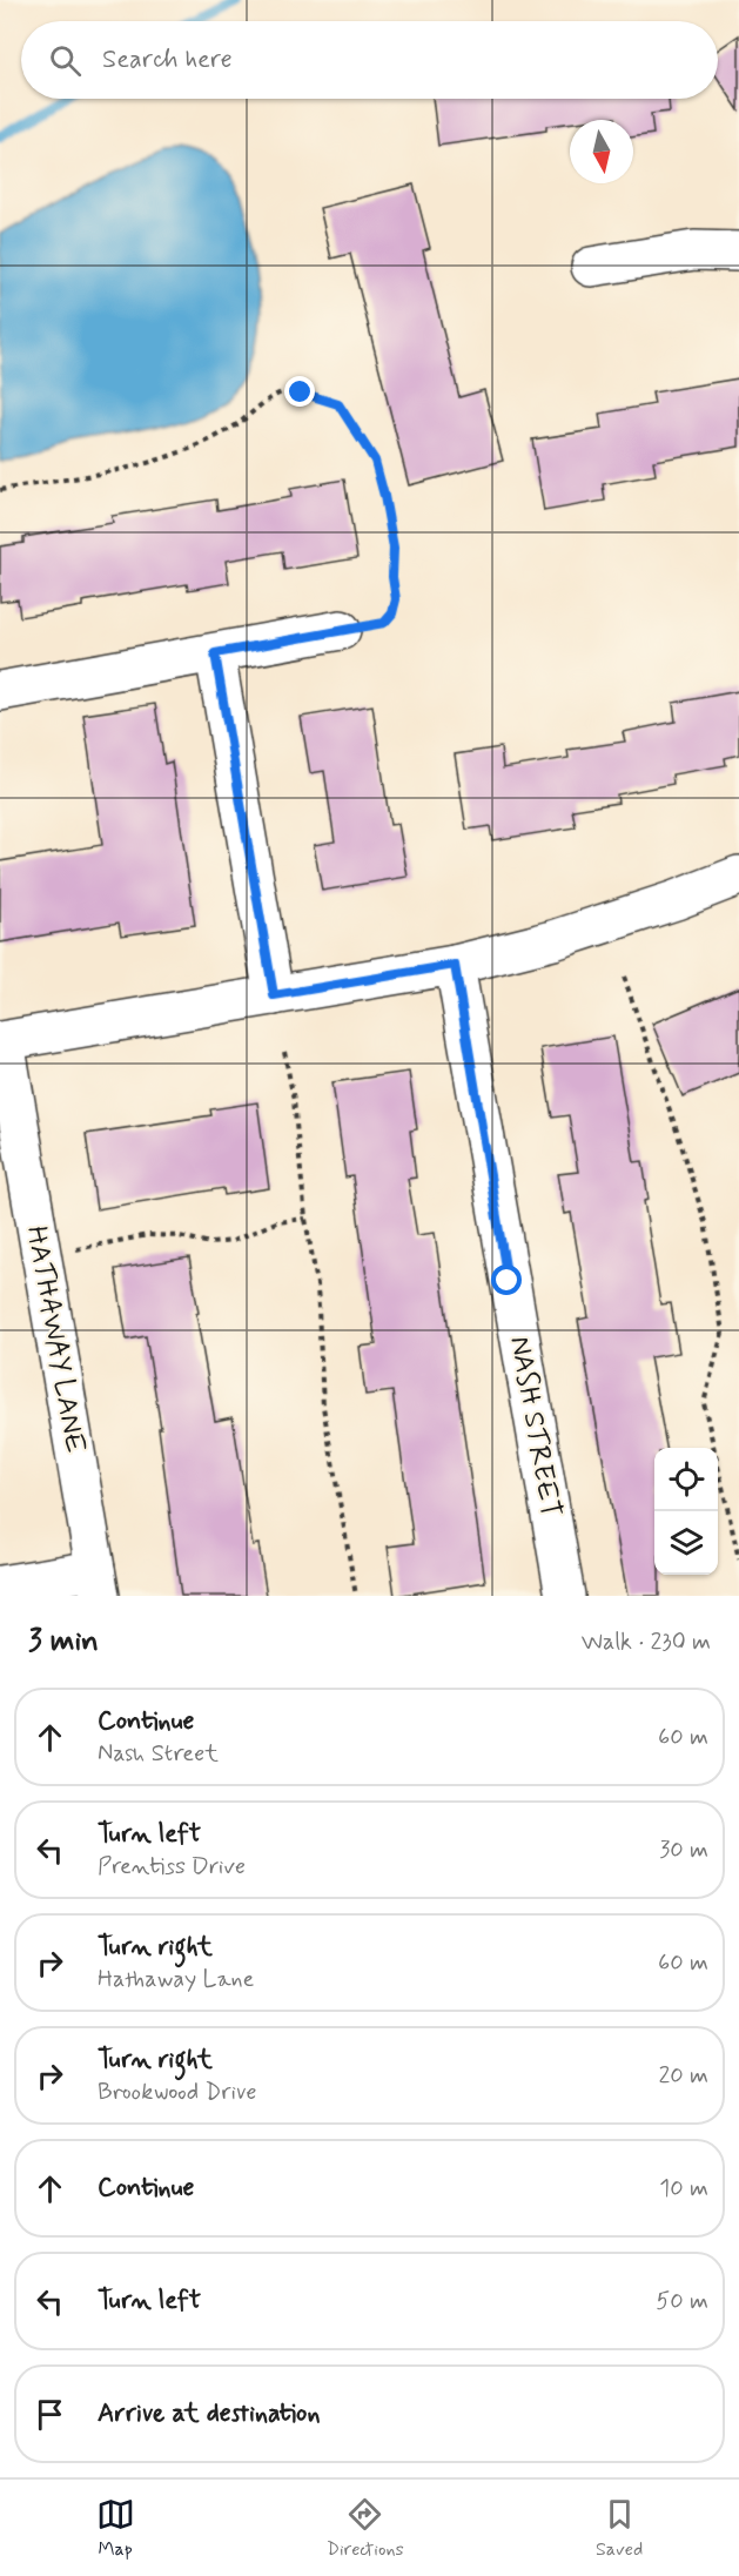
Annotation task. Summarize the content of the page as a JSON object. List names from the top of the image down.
{
  "streets": {
    "street": ["HATHAWAY LANE", "NASH STREET"]
  },
  "north": "bottom",
  "page": {
    "search": "Search here",
    "heading": ["3 min", "Walk · 230 m"],
    "list": [
      ["Continue", "Nash Street", "60 m"],
      ["Turn left", "Prentiss Drive", "30 m"],
      ["Turn right", "Hathaway Lane", "60 m"],
      ["Turn right", "Brookwood Drive", "20 m"],
      ["Continue", "10 m"],
      ["Turn left", "50 m"],
      "Arrive at destination"
    ],
    "nav": ["Map", "Directions", "Saved"]
  }
}
